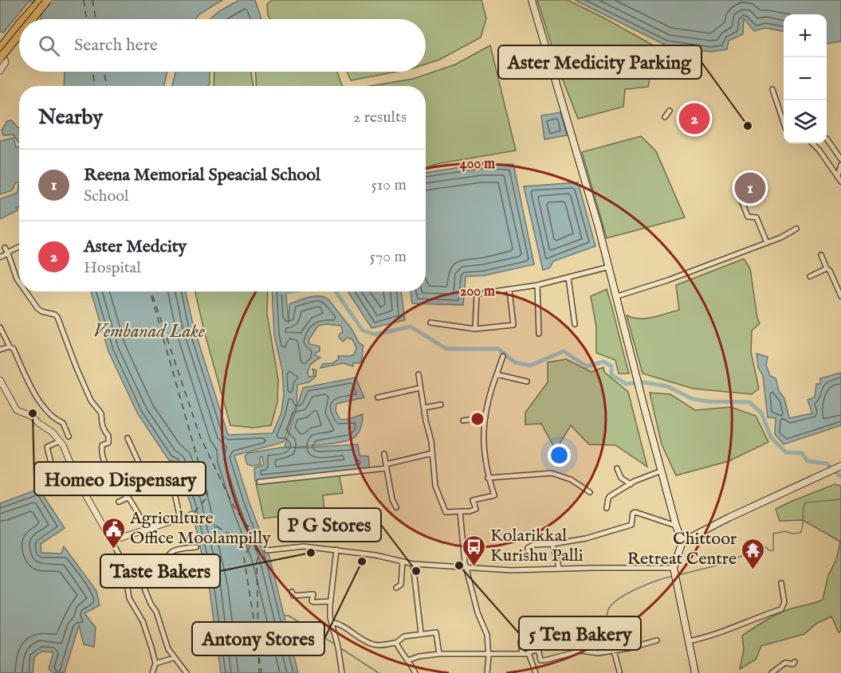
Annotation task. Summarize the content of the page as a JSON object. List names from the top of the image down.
{
  "water": ["Vembanad Lake"],
  "places": {
    "other": [
      "Aster Medicity Parking",
      "Homeo Dispensary",
      "Taste Bakers",
      "Antony Stores",
      "5 Ten Bakery",
      "P G Stores"
    ],
    "public building": ["Agriculture Office Moolampilly"],
    "bus stop": ["Kolarikkal Kurishu Palli"],
    "temple": ["Chittoor Retreat Centre"]
  },
  "page": {
    "map_buttons": ["+", "−"],
    "search": "Search here",
    "heading": ["Nearby", "2 results"],
    "pins": ["2", "1"],
    "list": [
      {
        "mark": "1",
        "name": "Reena Memorial Speacial School",
        "note": "School",
        "value": "510 m"
      },
      {
        "mark": "2",
        "name": "Aster Medcity",
        "note": "Hospital",
        "value": "570 m"
      }
    ]
  },
  "rings": ["400 m", "200 m"]
}
